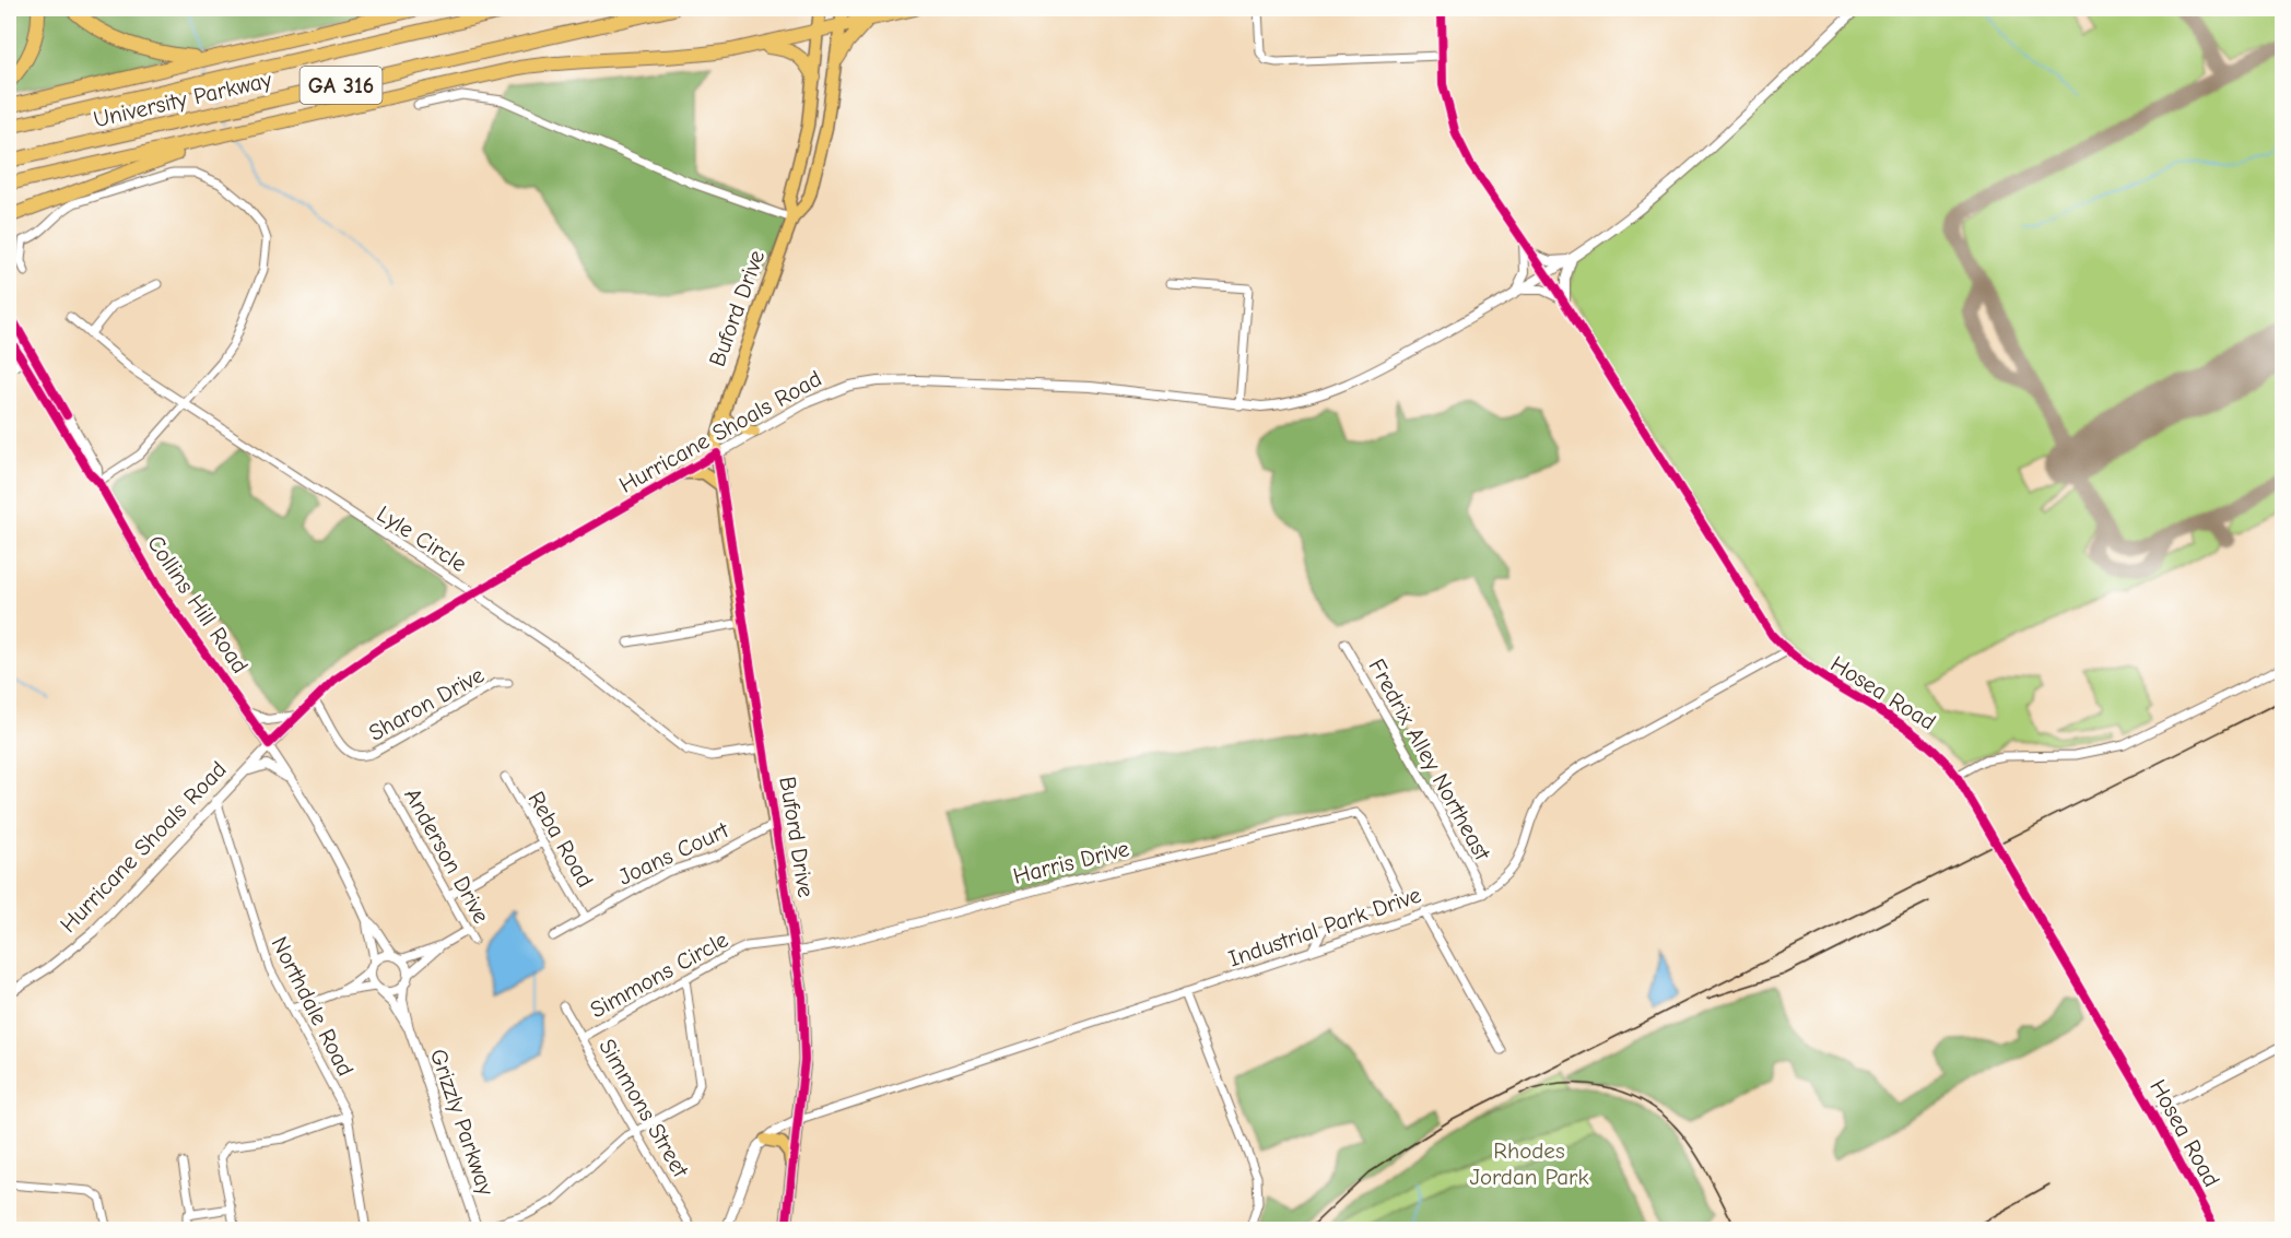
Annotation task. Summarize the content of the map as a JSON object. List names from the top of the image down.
{
  "streets": {
    "highway": ["GA 316", "University Parkway", "Buford Drive"],
    "street": [
      "Hurricane Shoals Road",
      "Lyle Circle",
      "Collins Hill Road",
      "Hosea Road",
      "Sharon Drive",
      "Fredrix Alley Northeast",
      "Reba Road",
      "Joans Court",
      "Anderson Drive",
      "Harris Drive",
      "Industrial Park Drive",
      "Simmons Circle",
      "Northdale Road",
      "Simmons Street",
      "Grizzly Parkway"
    ]
  },
  "crossings": [
    ["Buford Drive", "Hurricane Shoals Road"],
    ["Buford Drive", "Lyle Circle"],
    ["Buford Drive", "Joans Court"],
    ["Buford Drive", "Harris Drive"],
    ["Buford Drive", "Industrial Park Drive"],
    ["Buford Drive", "Simmons Circle"],
    ["Hurricane Shoals Road", "Lyle Circle"],
    ["Hurricane Shoals Road", "Collins Hill Road"],
    ["Hurricane Shoals Road", "Hosea Road"],
    ["Hurricane Shoals Road", "Sharon Drive"],
    ["Hurricane Shoals Road", "Northdale Road"],
    ["Hosea Road", "Industrial Park Drive"],
    ["Fredrix Alley Northeast", "Industrial Park Drive"],
    ["Reba Road", "Joans Court"],
    ["Harris Drive", "Simmons Circle"],
    ["Simmons Circle", "Simmons Street"]
  ],
  "parks": ["Rhodes Jordan Park"]
}
